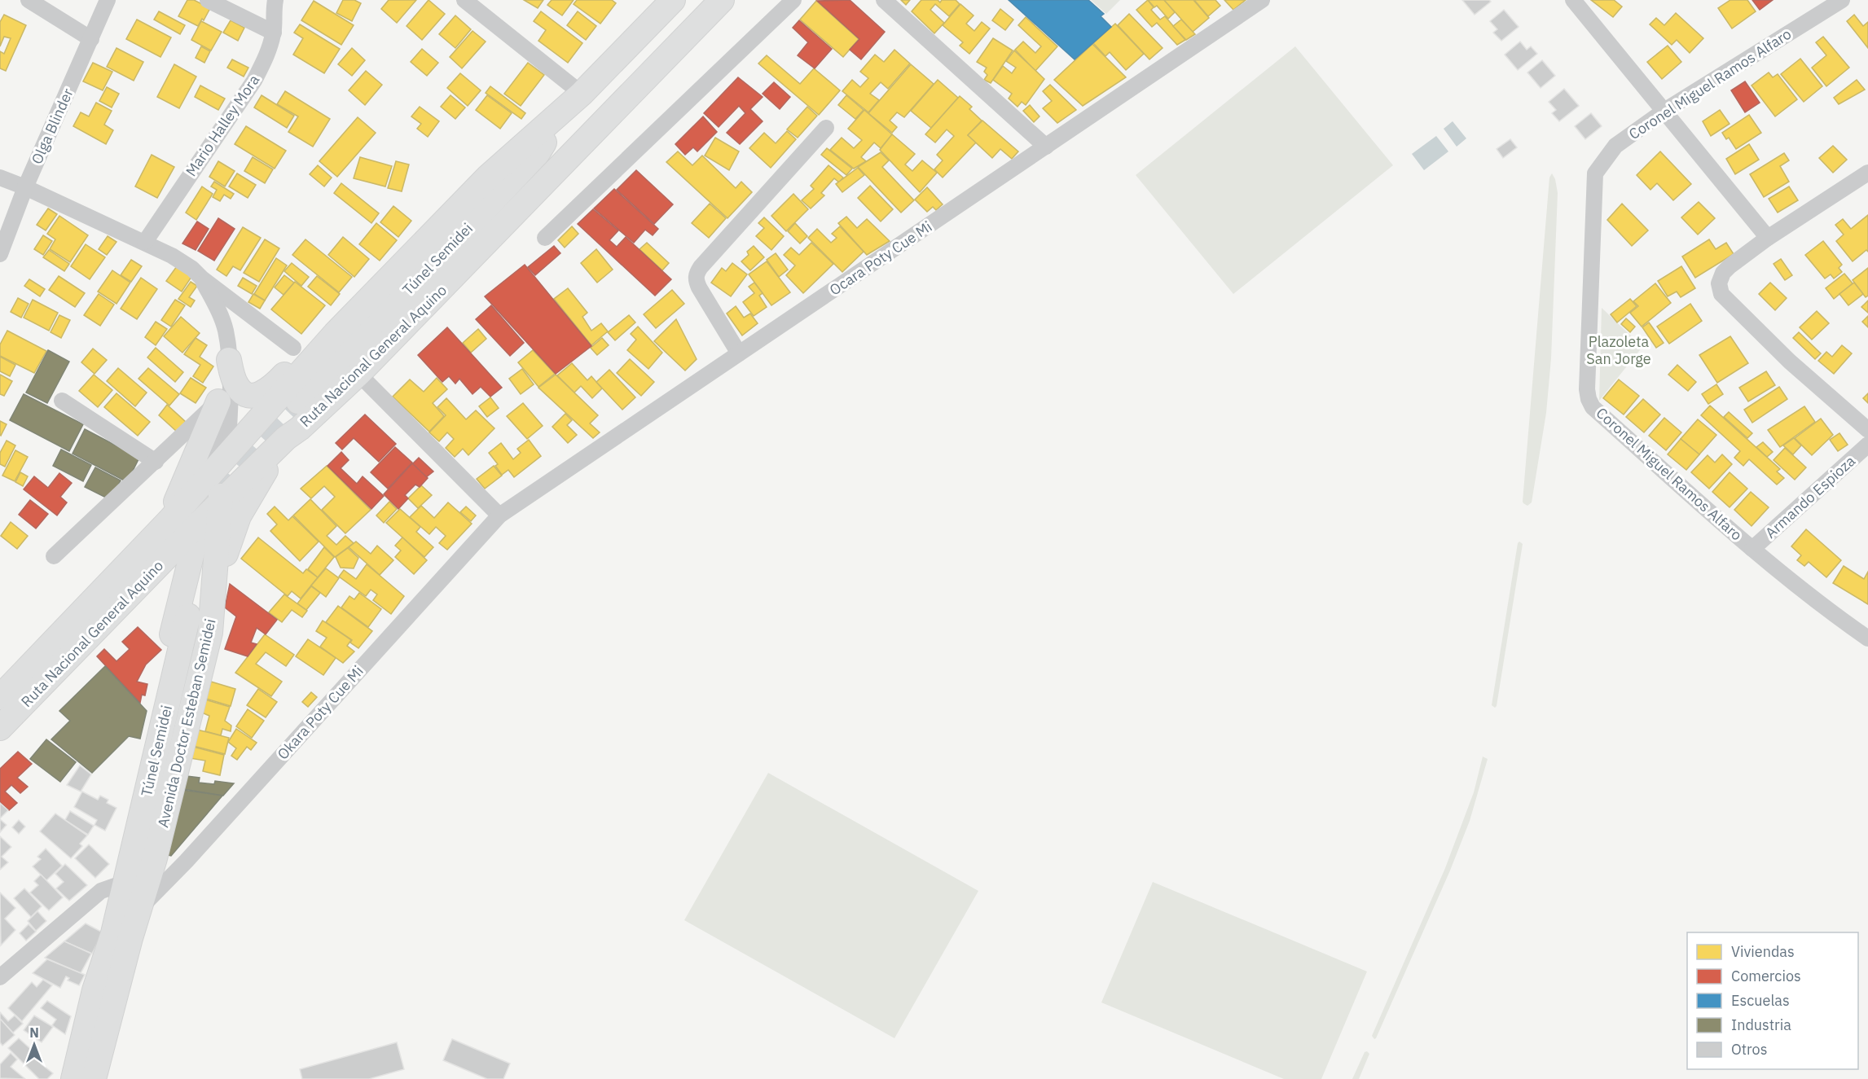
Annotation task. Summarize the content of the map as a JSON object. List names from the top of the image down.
{
  "streets": {
    "highway": ["Túnel Semidei", "Ruta Nacional General Aquino", "Avenida Doctor Esteban Semidei"],
    "street": [
      "Coronel Miguel Ramos Alfaro",
      "Mario Halley Mora",
      "Olga Blinder",
      "Ocara Poty Cue Mi",
      "Armando Espioza",
      "Okara Poty Cue Mi"
    ]
  },
  "crossings": [
    ["Coronel Miguel Ramos Alfaro", "Armando Espioza"],
    ["Ocara Poty Cue Mi", "Okara Poty Cue Mi"],
    ["Túnel Semidei", "Ruta Nacional General Aquino"],
    ["Ruta Nacional General Aquino", "Avenida Doctor Esteban Semidei"],
    ["Okara Poty Cue Mi", "Avenida Doctor Esteban Semidei"]
  ],
  "parks": ["Plazoleta San Jorge"],
  "legend": [
    "Viviendas",
    "Comercios",
    "Escuelas",
    "Industria",
    "Otros"
  ],
  "north": "top"
}
